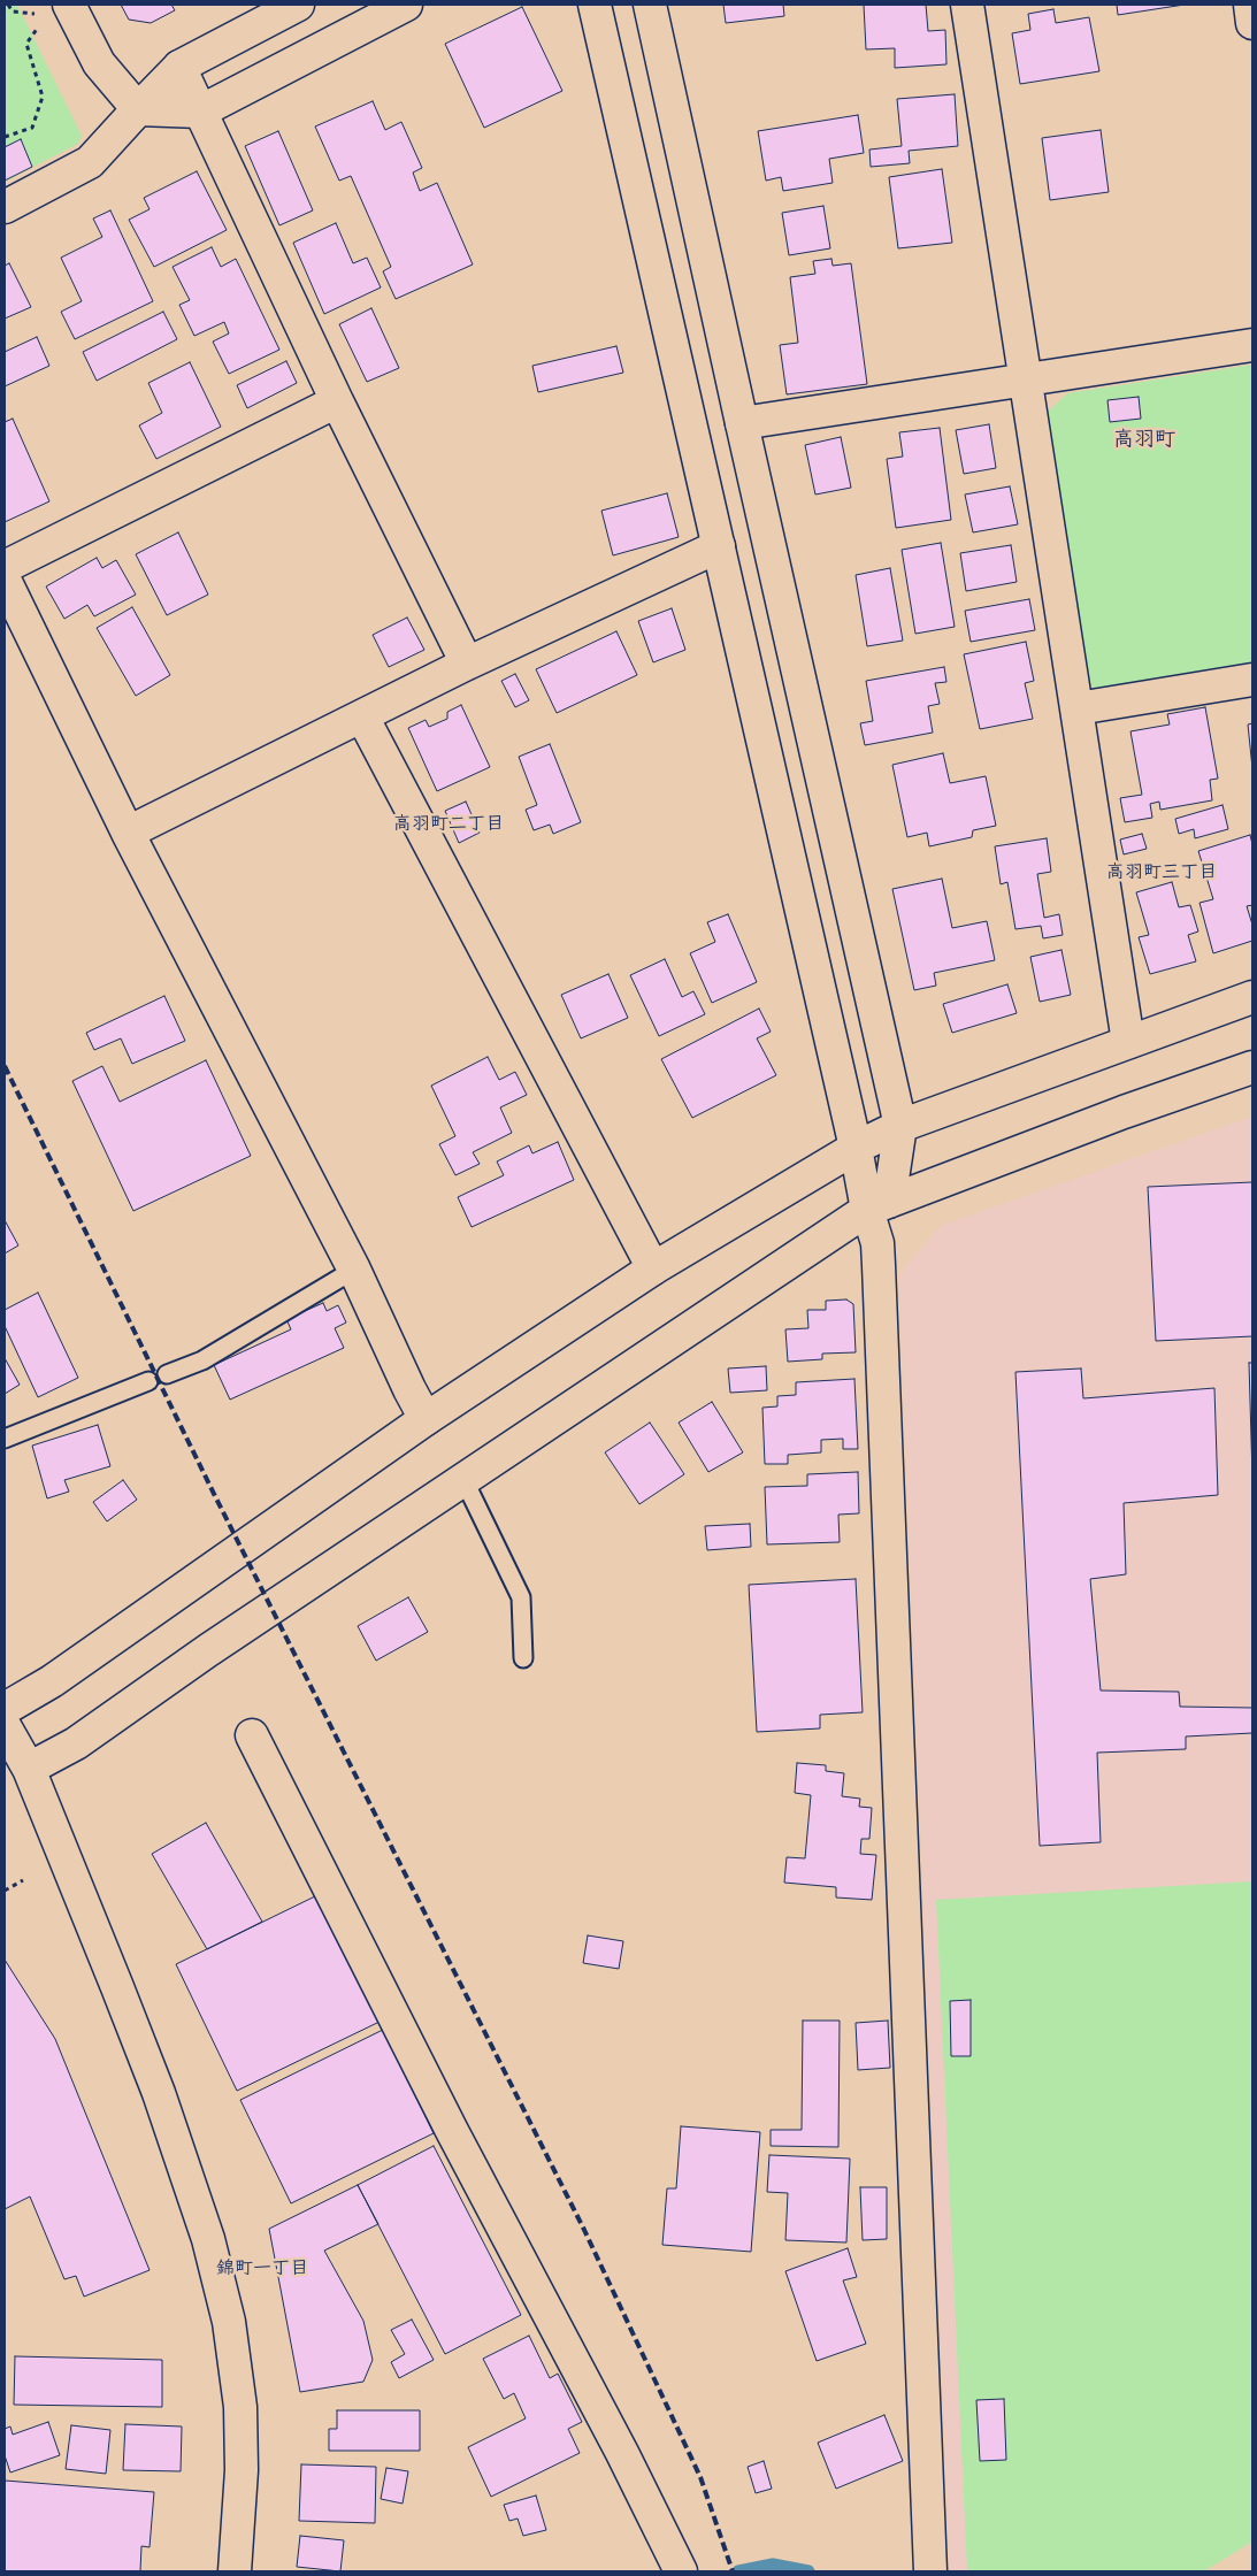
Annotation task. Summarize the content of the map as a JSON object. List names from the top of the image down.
{
  "districts": [
    "高羽町",
    "高羽町二丁目",
    "高羽町三丁目",
    "錦町一丁目"
  ]
}
